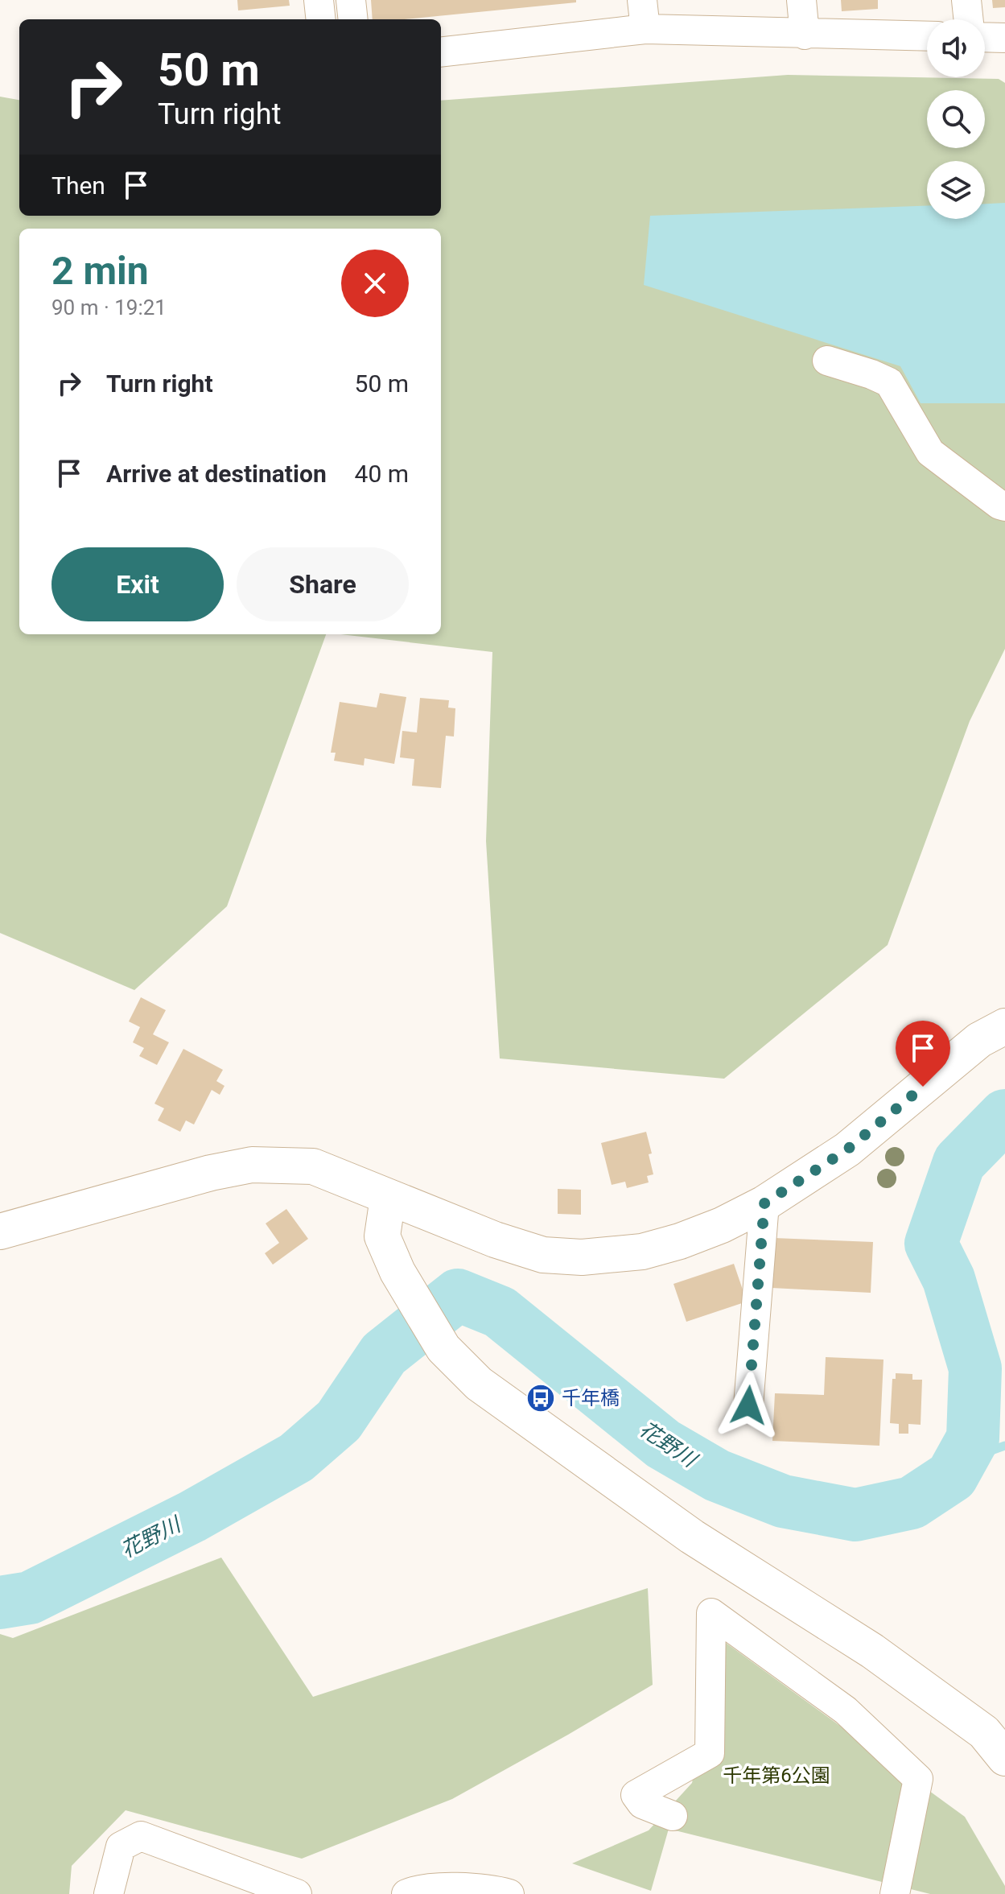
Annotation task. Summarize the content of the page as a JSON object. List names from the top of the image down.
{
  "water": ["花野川"],
  "parks": ["千年第6公園"],
  "places": {
    "bus stop": ["千年橋"]
  },
  "page": {
    "turn": ["50 m", "Turn right"],
    "then": "Then",
    "heading": ["2 min", "90 m · 19:21"],
    "list": [
      {
        "name": "Turn right",
        "value": "50 m"
      },
      {
        "name": "Arrive at destination",
        "value": "40 m"
      }
    ],
    "buttons": ["Exit", "Share"]
  }
}
